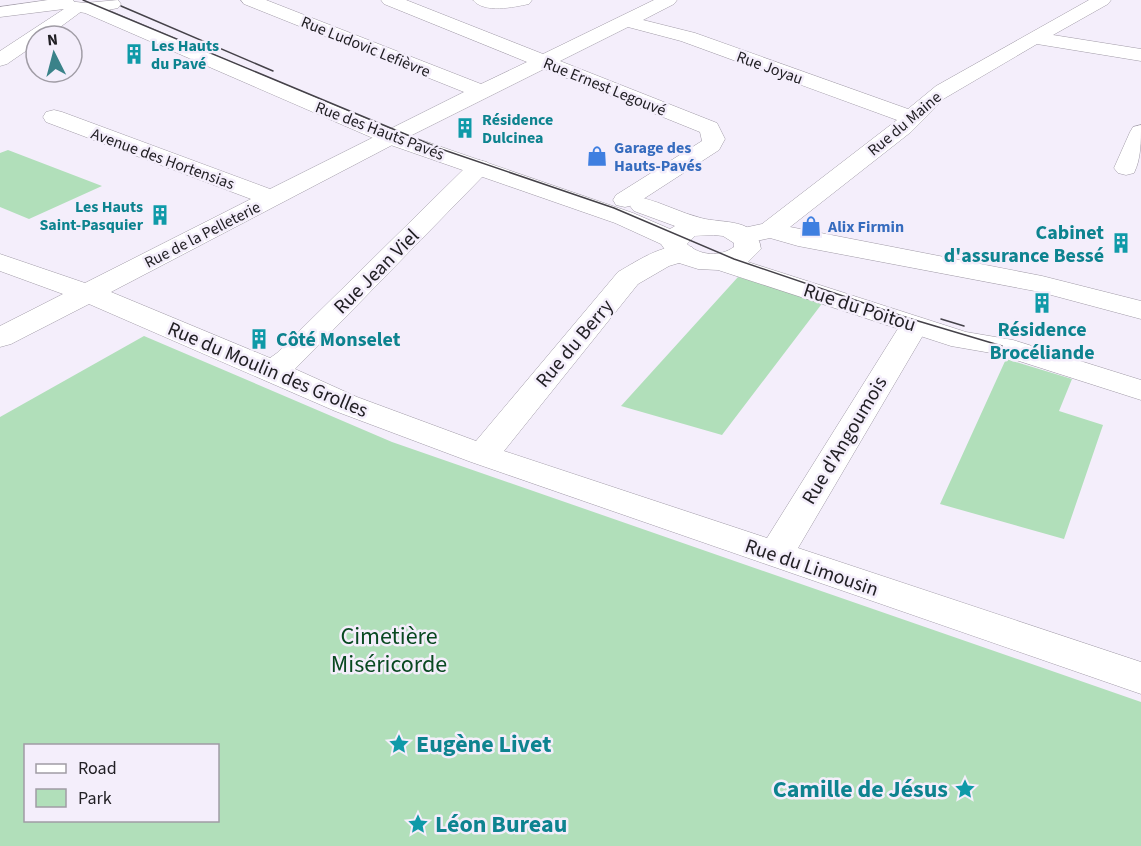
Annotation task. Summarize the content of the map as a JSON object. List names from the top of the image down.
{
  "streets": {
    "street": [
      "Rue Ludovic Lefièvre",
      "Rue Joyau",
      "Rue Ernest Legouvé",
      "Rue du Maine",
      "Rue des Hauts Pavés",
      "Avenue des Hortensias",
      "Rue de la Pelleterie",
      "Rue Jean Viel",
      "Rue du Poitou",
      "Rue du Berry",
      "Rue du Moulin des Grolles",
      "Rue d'Angoumois",
      "Rue du Limousin"
    ]
  },
  "crossings": [
    ["Rue Ludovic Lefièvre", "Rue de la Pelleterie"],
    ["Rue Joyau", "Rue du Maine"],
    ["Rue Joyau", "Rue de la Pelleterie"],
    ["Rue Ernest Legouvé", "Rue des Hauts Pavés"],
    ["Rue Ernest Legouvé", "Rue de la Pelleterie"],
    ["Rue du Maine", "Rue des Hauts Pavés"],
    ["Rue du Maine", "Rue du Poitou"],
    ["Rue des Hauts Pavés", "Rue de la Pelleterie"],
    ["Rue des Hauts Pavés", "Rue Jean Viel"],
    ["Rue des Hauts Pavés", "Rue du Poitou"],
    ["Rue des Hauts Pavés", "Rue du Berry"],
    ["Avenue des Hortensias", "Rue de la Pelleterie"],
    ["Rue de la Pelleterie", "Rue du Moulin des Grolles"],
    ["Rue Jean Viel", "Rue du Moulin des Grolles"],
    ["Rue du Poitou", "Rue du Berry"],
    ["Rue du Poitou", "Rue d'Angoumois"],
    ["Rue du Berry", "Rue du Moulin des Grolles"],
    ["Rue du Berry", "Rue du Limousin"],
    ["Rue du Moulin des Grolles", "Rue du Limousin"],
    ["Rue d'Angoumois", "Rue du Limousin"]
  ],
  "parks": ["Cimetière Miséricorde"],
  "places": {
    "building": [
      "Les Hauts du Pavé",
      "Résidence Dulcinea",
      "Les Hauts Saint-Pasquier",
      "Cabinet d'assurance Bessé",
      "Résidence Brocéliande",
      "Côté Monselet"
    ],
    "shop": ["Garage des Hauts-Pavés", "Alix Firmin"],
    "place": ["Eugène Livet", "Camille de Jésus", "Léon Bureau"]
  },
  "legend": ["Road", "Park"],
  "north": "top"
}
